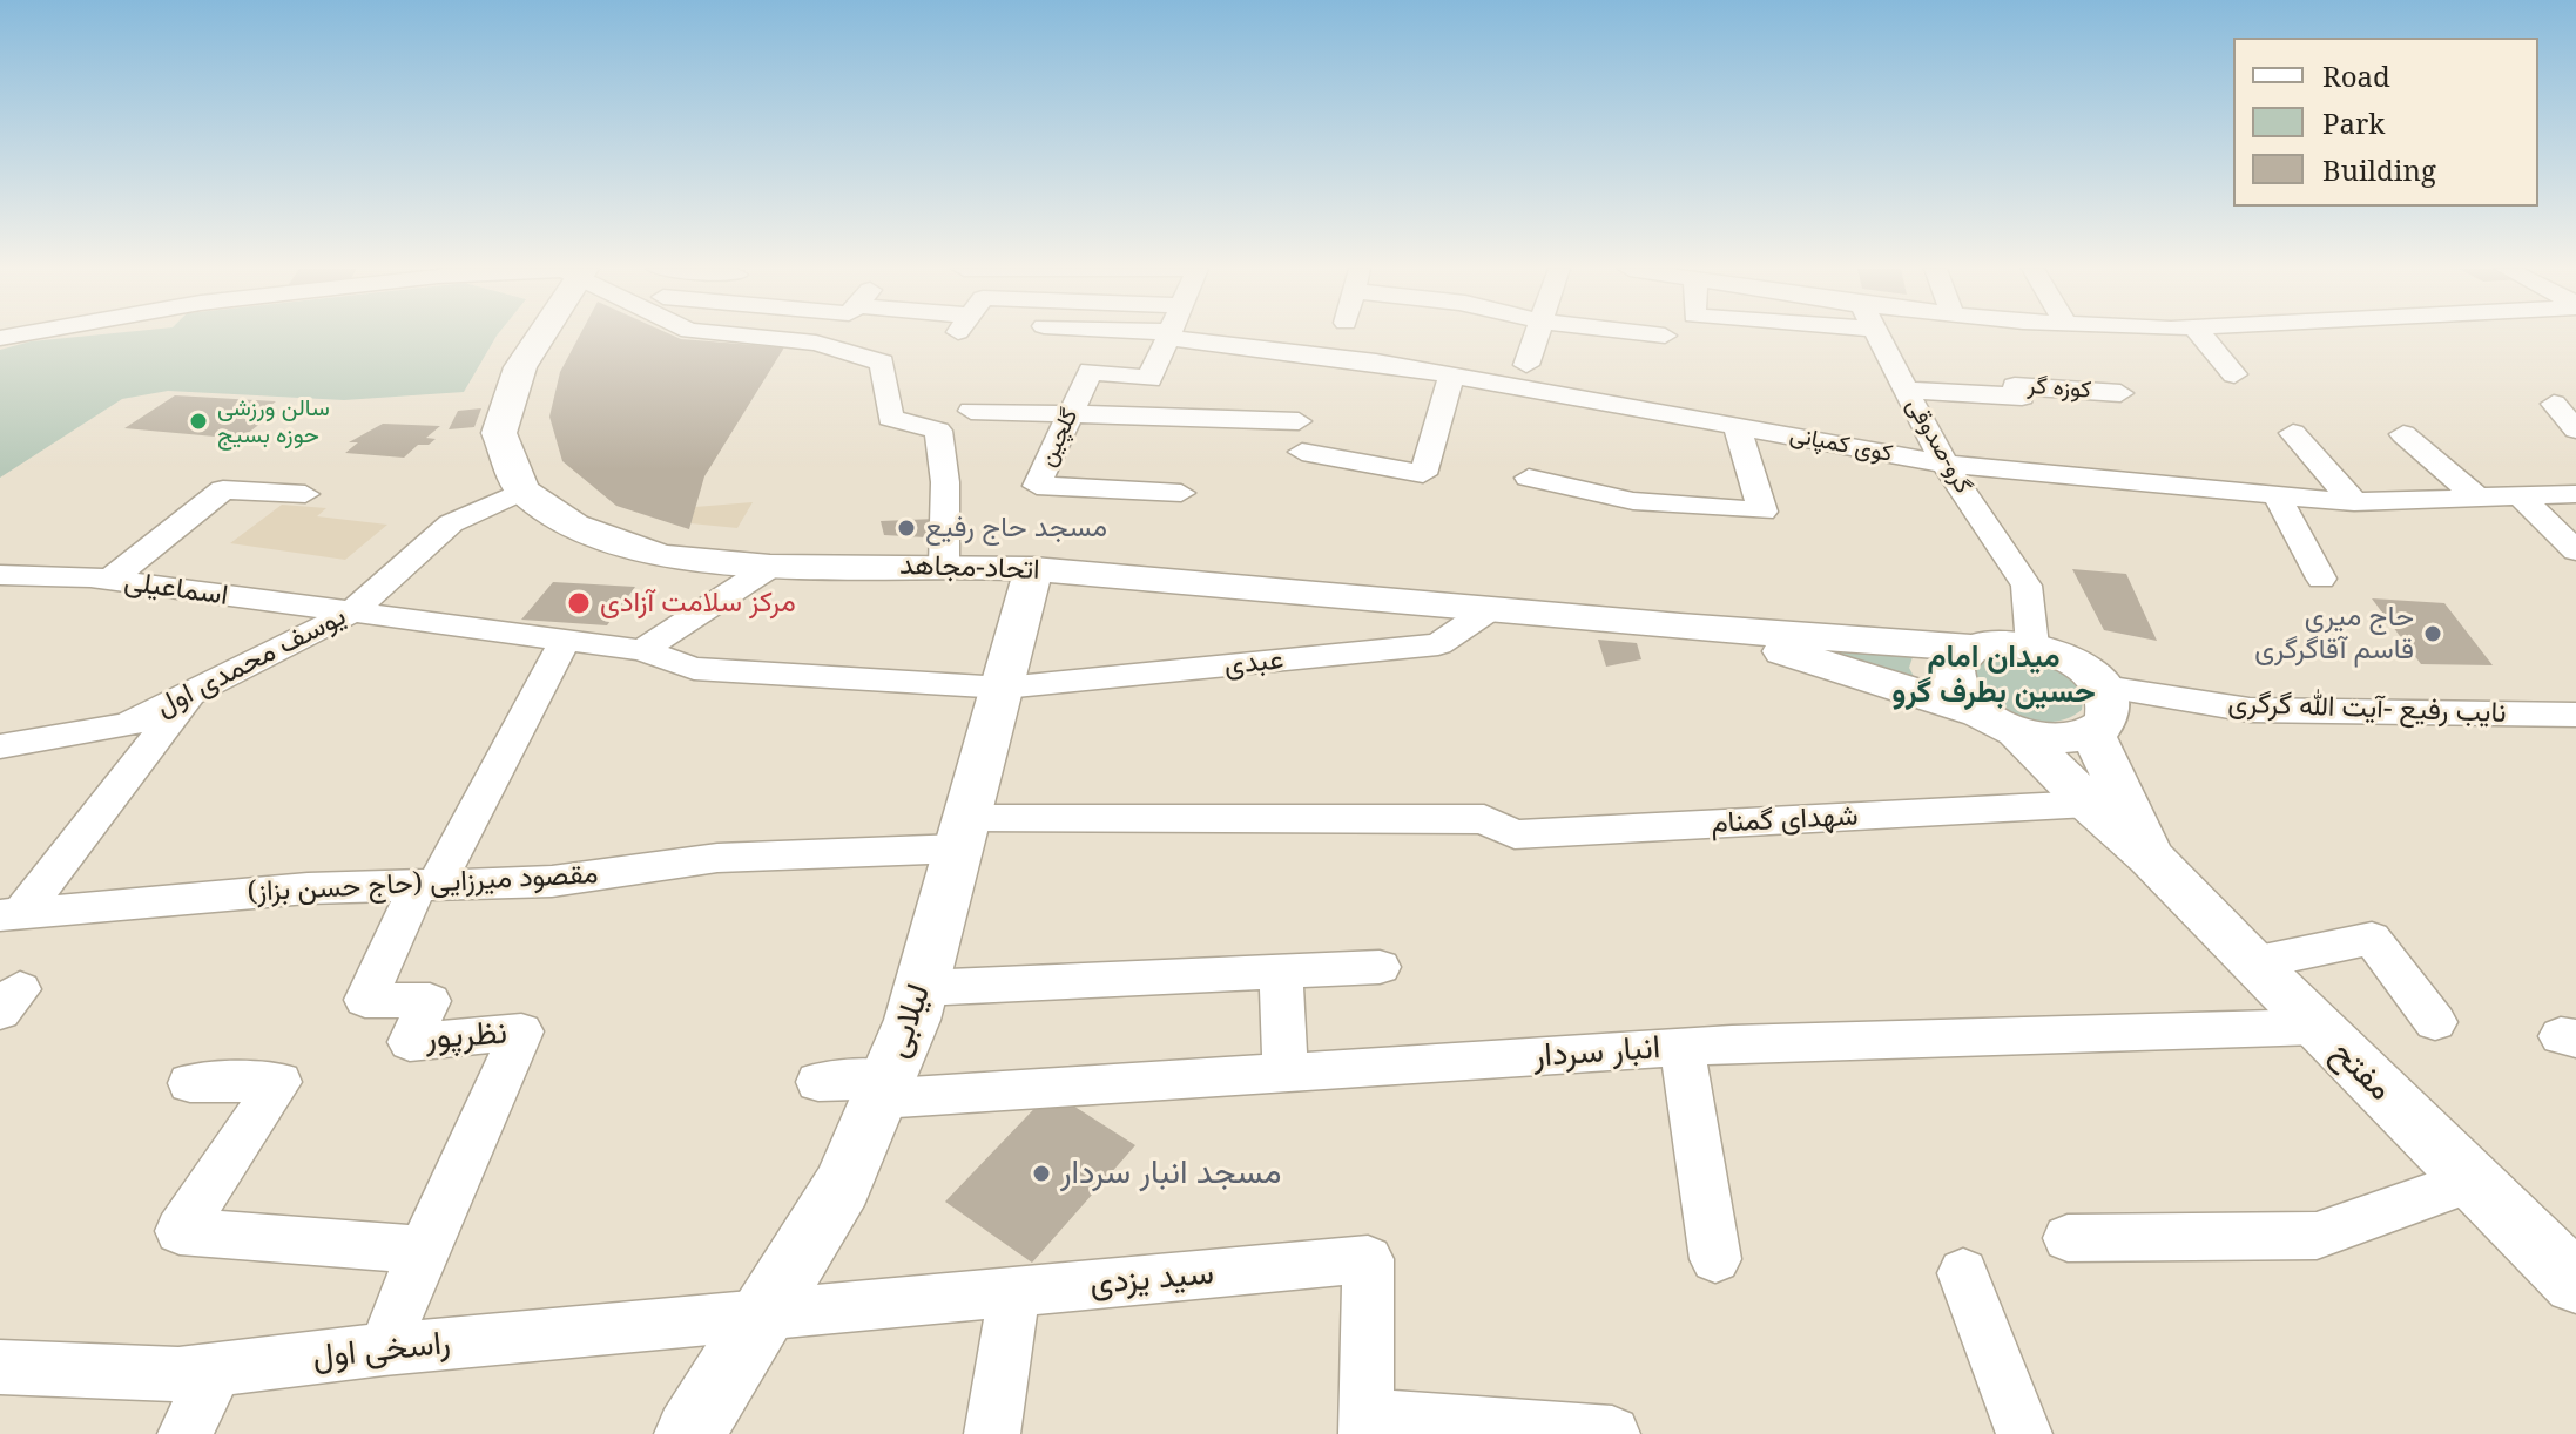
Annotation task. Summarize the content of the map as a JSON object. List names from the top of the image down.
{
  "streets": {
    "main road": ["اتحاد-مجاهد", "لیلابی", "مفتح"],
    "street": [
      "کوزه گر",
      "گلچین",
      "کوی کمپانی",
      "گرو-صدوقی",
      "اسماعیلی",
      "یوسف محمدی اول",
      "عبدی",
      "نایب رفیع -آیت الله گرگری",
      "شهدای گمنام",
      "مقصود میرزایی (حاج حسن بزاز)",
      "نظرپور",
      "انبار سردار",
      "سید یزدی",
      "راسخی اول"
    ]
  },
  "crossings": [
    ["کوزه گر", "گرو-صدوقی"],
    ["گلچین", "کوی کمپانی"],
    ["کوی کمپانی", "گرو-صدوقی"],
    ["اتحاد-مجاهد", "یوسف محمدی اول"],
    ["اتحاد-مجاهد", "عبدی"],
    ["اتحاد-مجاهد", "لیلابی"],
    ["اسماعیلی", "یوسف محمدی اول"],
    ["اسماعیلی", "عبدی"],
    ["عبدی", "لیلابی"],
    ["شهدای گمنام", "مقصود میرزایی (حاج حسن بزاز)"],
    ["شهدای گمنام", "لیلابی"],
    ["مقصود میرزایی (حاج حسن بزاز)", "لیلابی"],
    ["مقصود میرزایی (حاج حسن بزاز)", "نظرپور"],
    ["لیلابی", "انبار سردار"],
    ["لیلابی", "سید یزدی"],
    ["لیلابی", "راسخی اول"],
    ["نظرپور", "راسخی اول"],
    ["انبار سردار", "مفتح"],
    ["سید یزدی", "راسخی اول"]
  ],
  "districts": ["میدان امام حسین بطرف گرو"],
  "places": [
    "سالن ورزشی حوزه بسیج",
    "مسجد حاج رفیع",
    "مرکز سلامت آزادی",
    "حاج میری قاسم آقاگرگری",
    "مسجد انبار سردار"
  ],
  "legend": ["Road", "Park", "Building"]
}
